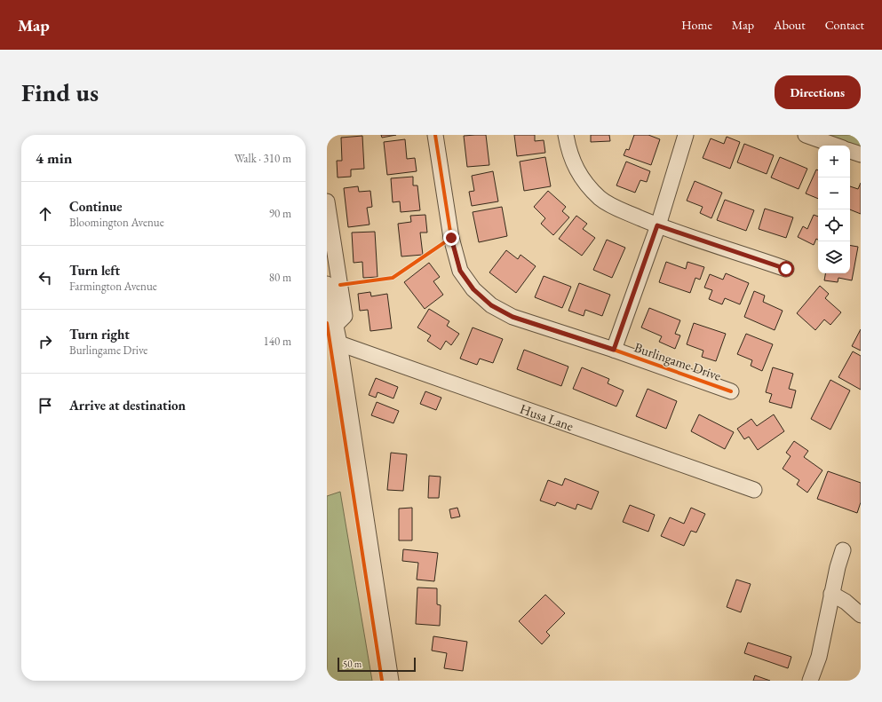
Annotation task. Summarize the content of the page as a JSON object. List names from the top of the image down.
{
  "streets": {
    "street": ["Burlingame Drive", "Husa Lane"]
  },
  "scale_bar": "50 m",
  "page": {
    "header": "Map",
    "nav": [
      "Home",
      "Map",
      "About",
      "Contact"
    ],
    "buttons": "Directions",
    "title": "Find us",
    "heading": ["4 min", "Walk · 310 m"],
    "map_buttons": ["+", "−"],
    "list": [
      ["Continue", "Bloomington Avenue", "90 m"],
      ["Turn left", "Farmington Avenue", "80 m"],
      ["Turn right", "Burlingame Drive", "140 m"],
      "Arrive at destination"
    ],
    "scale": "50 m"
  }
}
